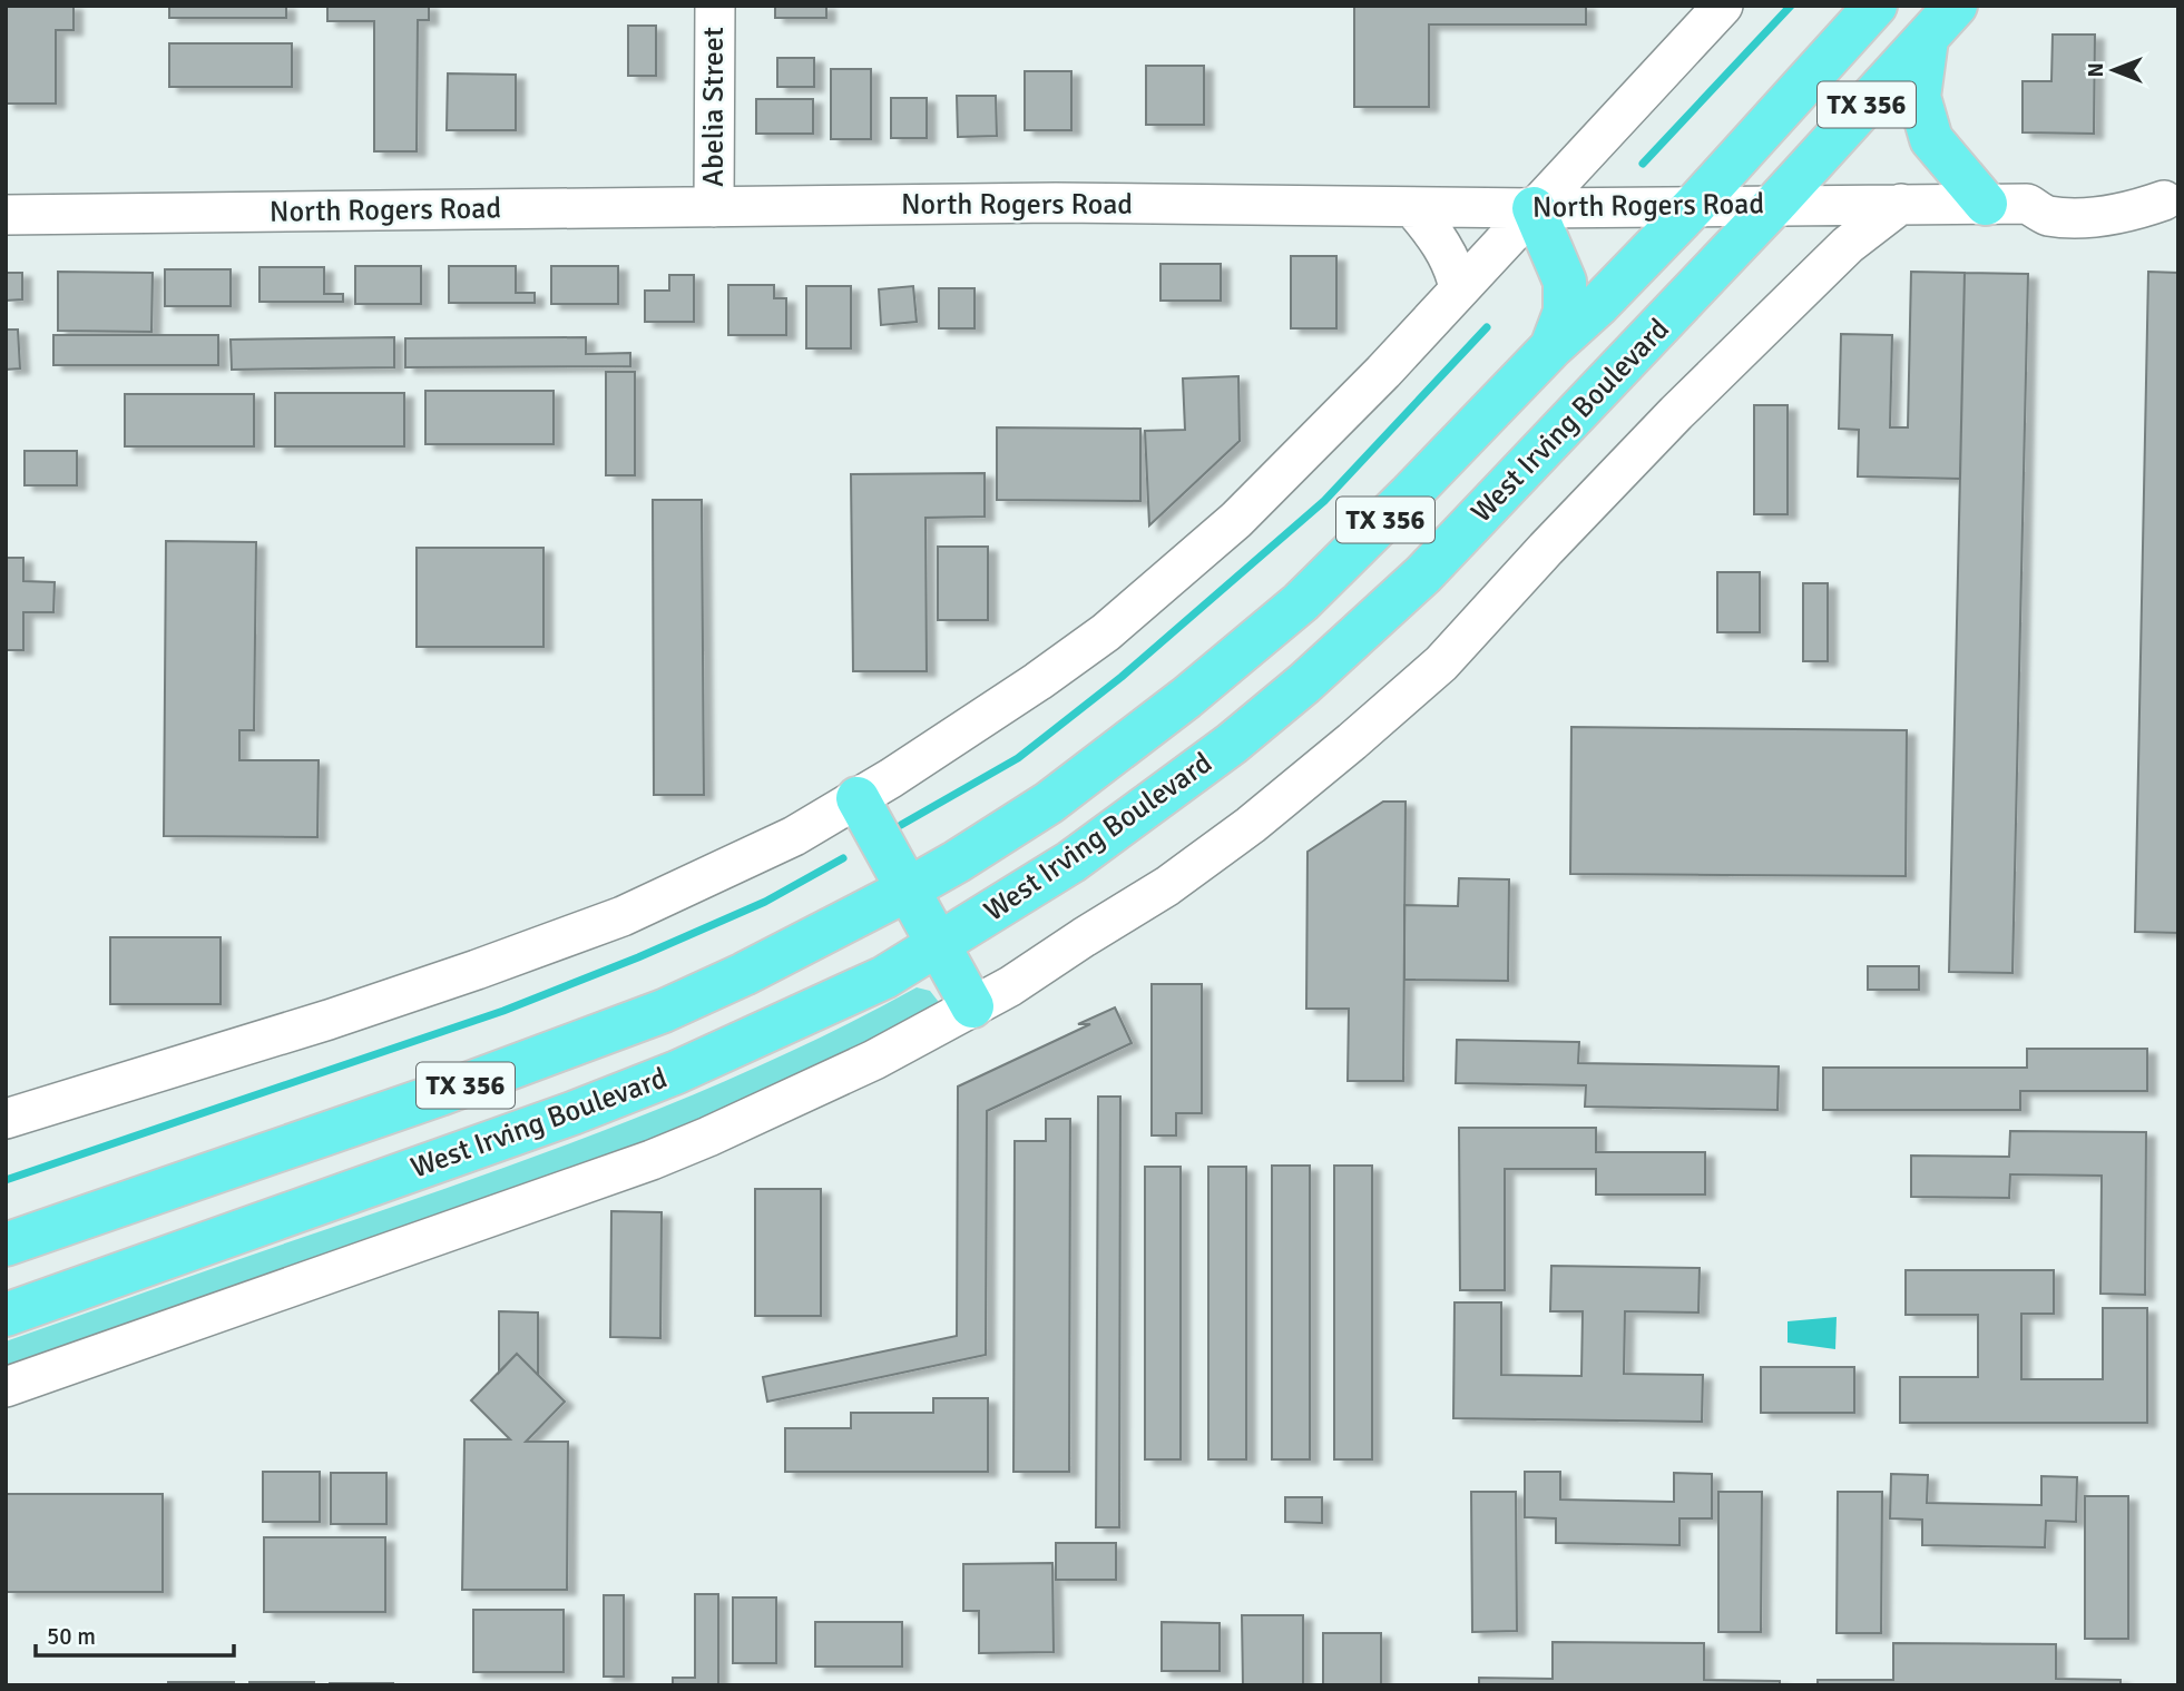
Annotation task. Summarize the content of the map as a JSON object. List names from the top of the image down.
{
  "streets": {
    "main road": ["TX 356", "West Irving Boulevard"],
    "street": ["Abelia Street", "North Rogers Road"]
  },
  "crossings": [
    ["Abelia Street", "North Rogers Road"],
    ["North Rogers Road", "West Irving Boulevard"]
  ],
  "scale_bar": "50 m",
  "north": "left"
}
